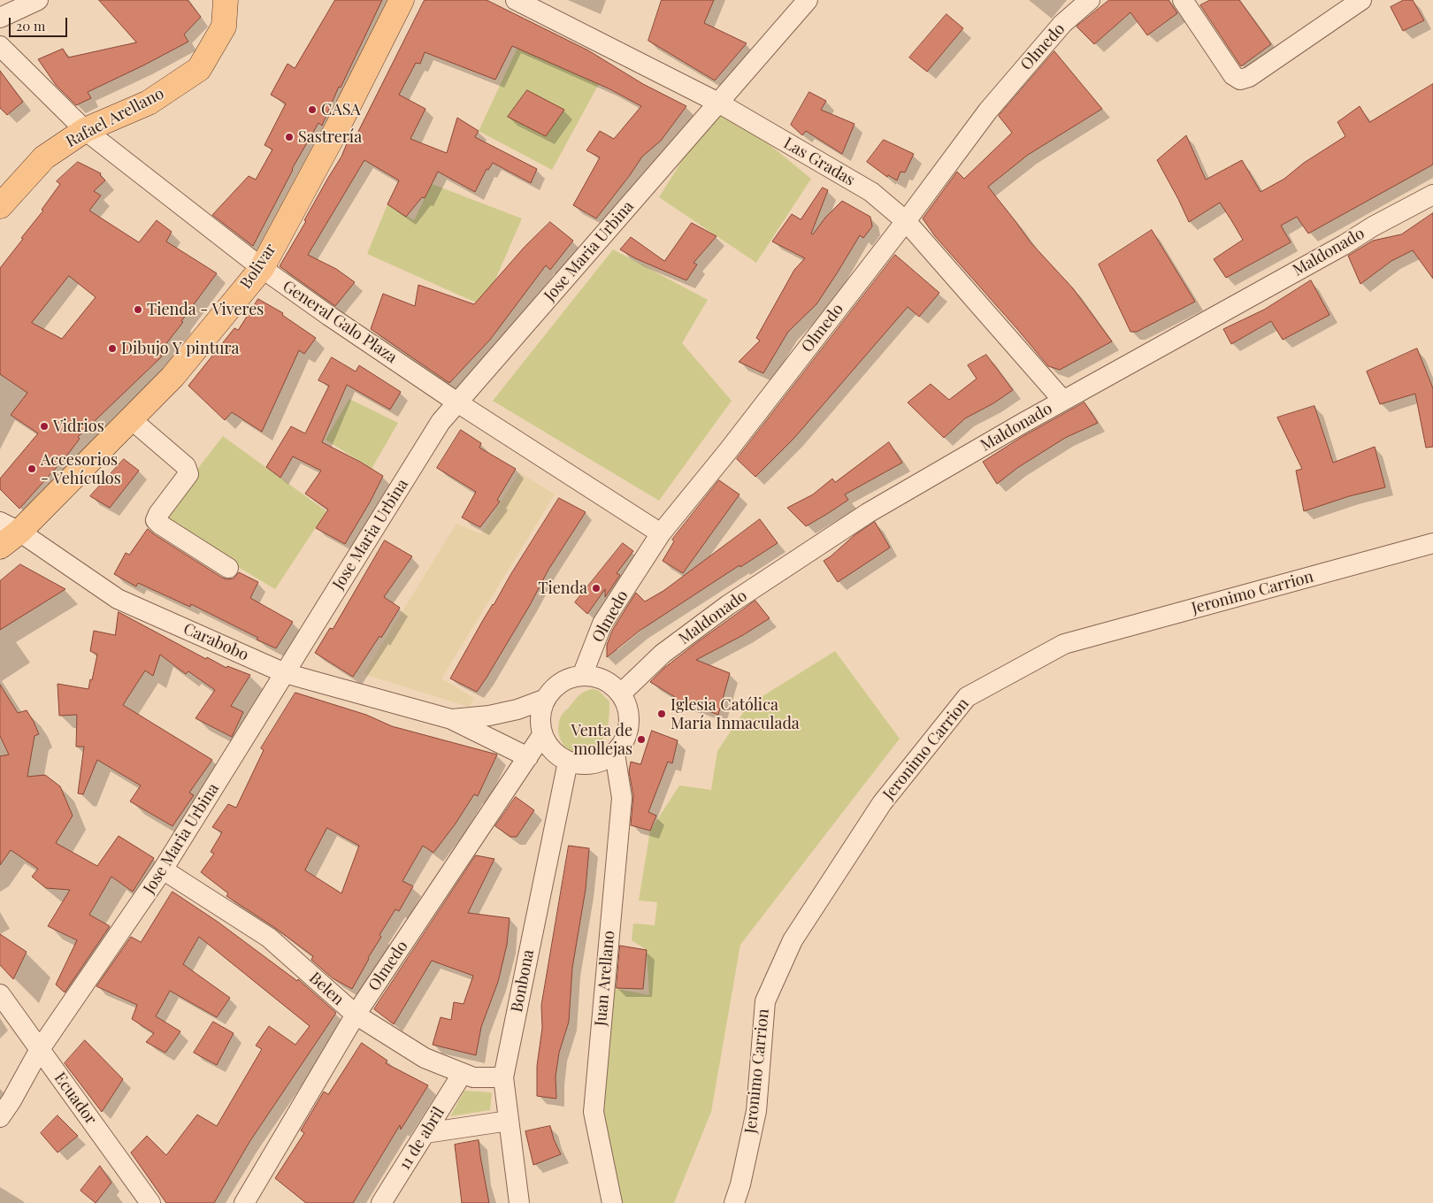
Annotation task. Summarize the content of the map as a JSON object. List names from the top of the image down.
{
  "streets": {
    "main road": ["Rafael Arellano", "Bolivar"],
    "street": [
      "Olmedo",
      "Las Gradas",
      "Jose Maria Urbina",
      "Maldonado",
      "General Galo Plaza",
      "Jeronimo Carrion",
      "Carabobo",
      "Juan Arellano",
      "Bonbona",
      "Belen",
      "Ecuador",
      "11 de abril"
    ]
  },
  "crossings": [
    ["Olmedo", "Las Gradas"],
    ["Olmedo", "Maldonado"],
    ["Olmedo", "General Galo Plaza"],
    ["Olmedo", "Carabobo"],
    ["Olmedo", "Juan Arellano"],
    ["Olmedo", "Bonbona"],
    ["Olmedo", "Belen"],
    ["Rafael Arellano", "General Galo Plaza"],
    ["Las Gradas", "Jose Maria Urbina"],
    ["Las Gradas", "Maldonado"],
    ["Jose Maria Urbina", "General Galo Plaza"],
    ["Jose Maria Urbina", "Carabobo"],
    ["Jose Maria Urbina", "Belen"],
    ["Jose Maria Urbina", "Ecuador"],
    ["Maldonado", "Carabobo"],
    ["Maldonado", "Juan Arellano"],
    ["Maldonado", "Bonbona"],
    ["Bolivar", "General Galo Plaza"],
    ["Bolivar", "Carabobo"],
    ["Carabobo", "Juan Arellano"],
    ["Carabobo", "Bonbona"],
    ["Juan Arellano", "Bonbona"],
    ["Bonbona", "Belen"],
    ["Belen", "11 de abril"]
  ],
  "places": [
    "CASA",
    "Sastrería",
    "Tienda - Viveres",
    "Dibujo Y pintura",
    "Vidrios",
    "Accesorios - Vehículos",
    "Tienda",
    "Iglesia Católica María Inmaculada",
    "Venta de mollejas"
  ],
  "scale_bar": "20 m"
}
